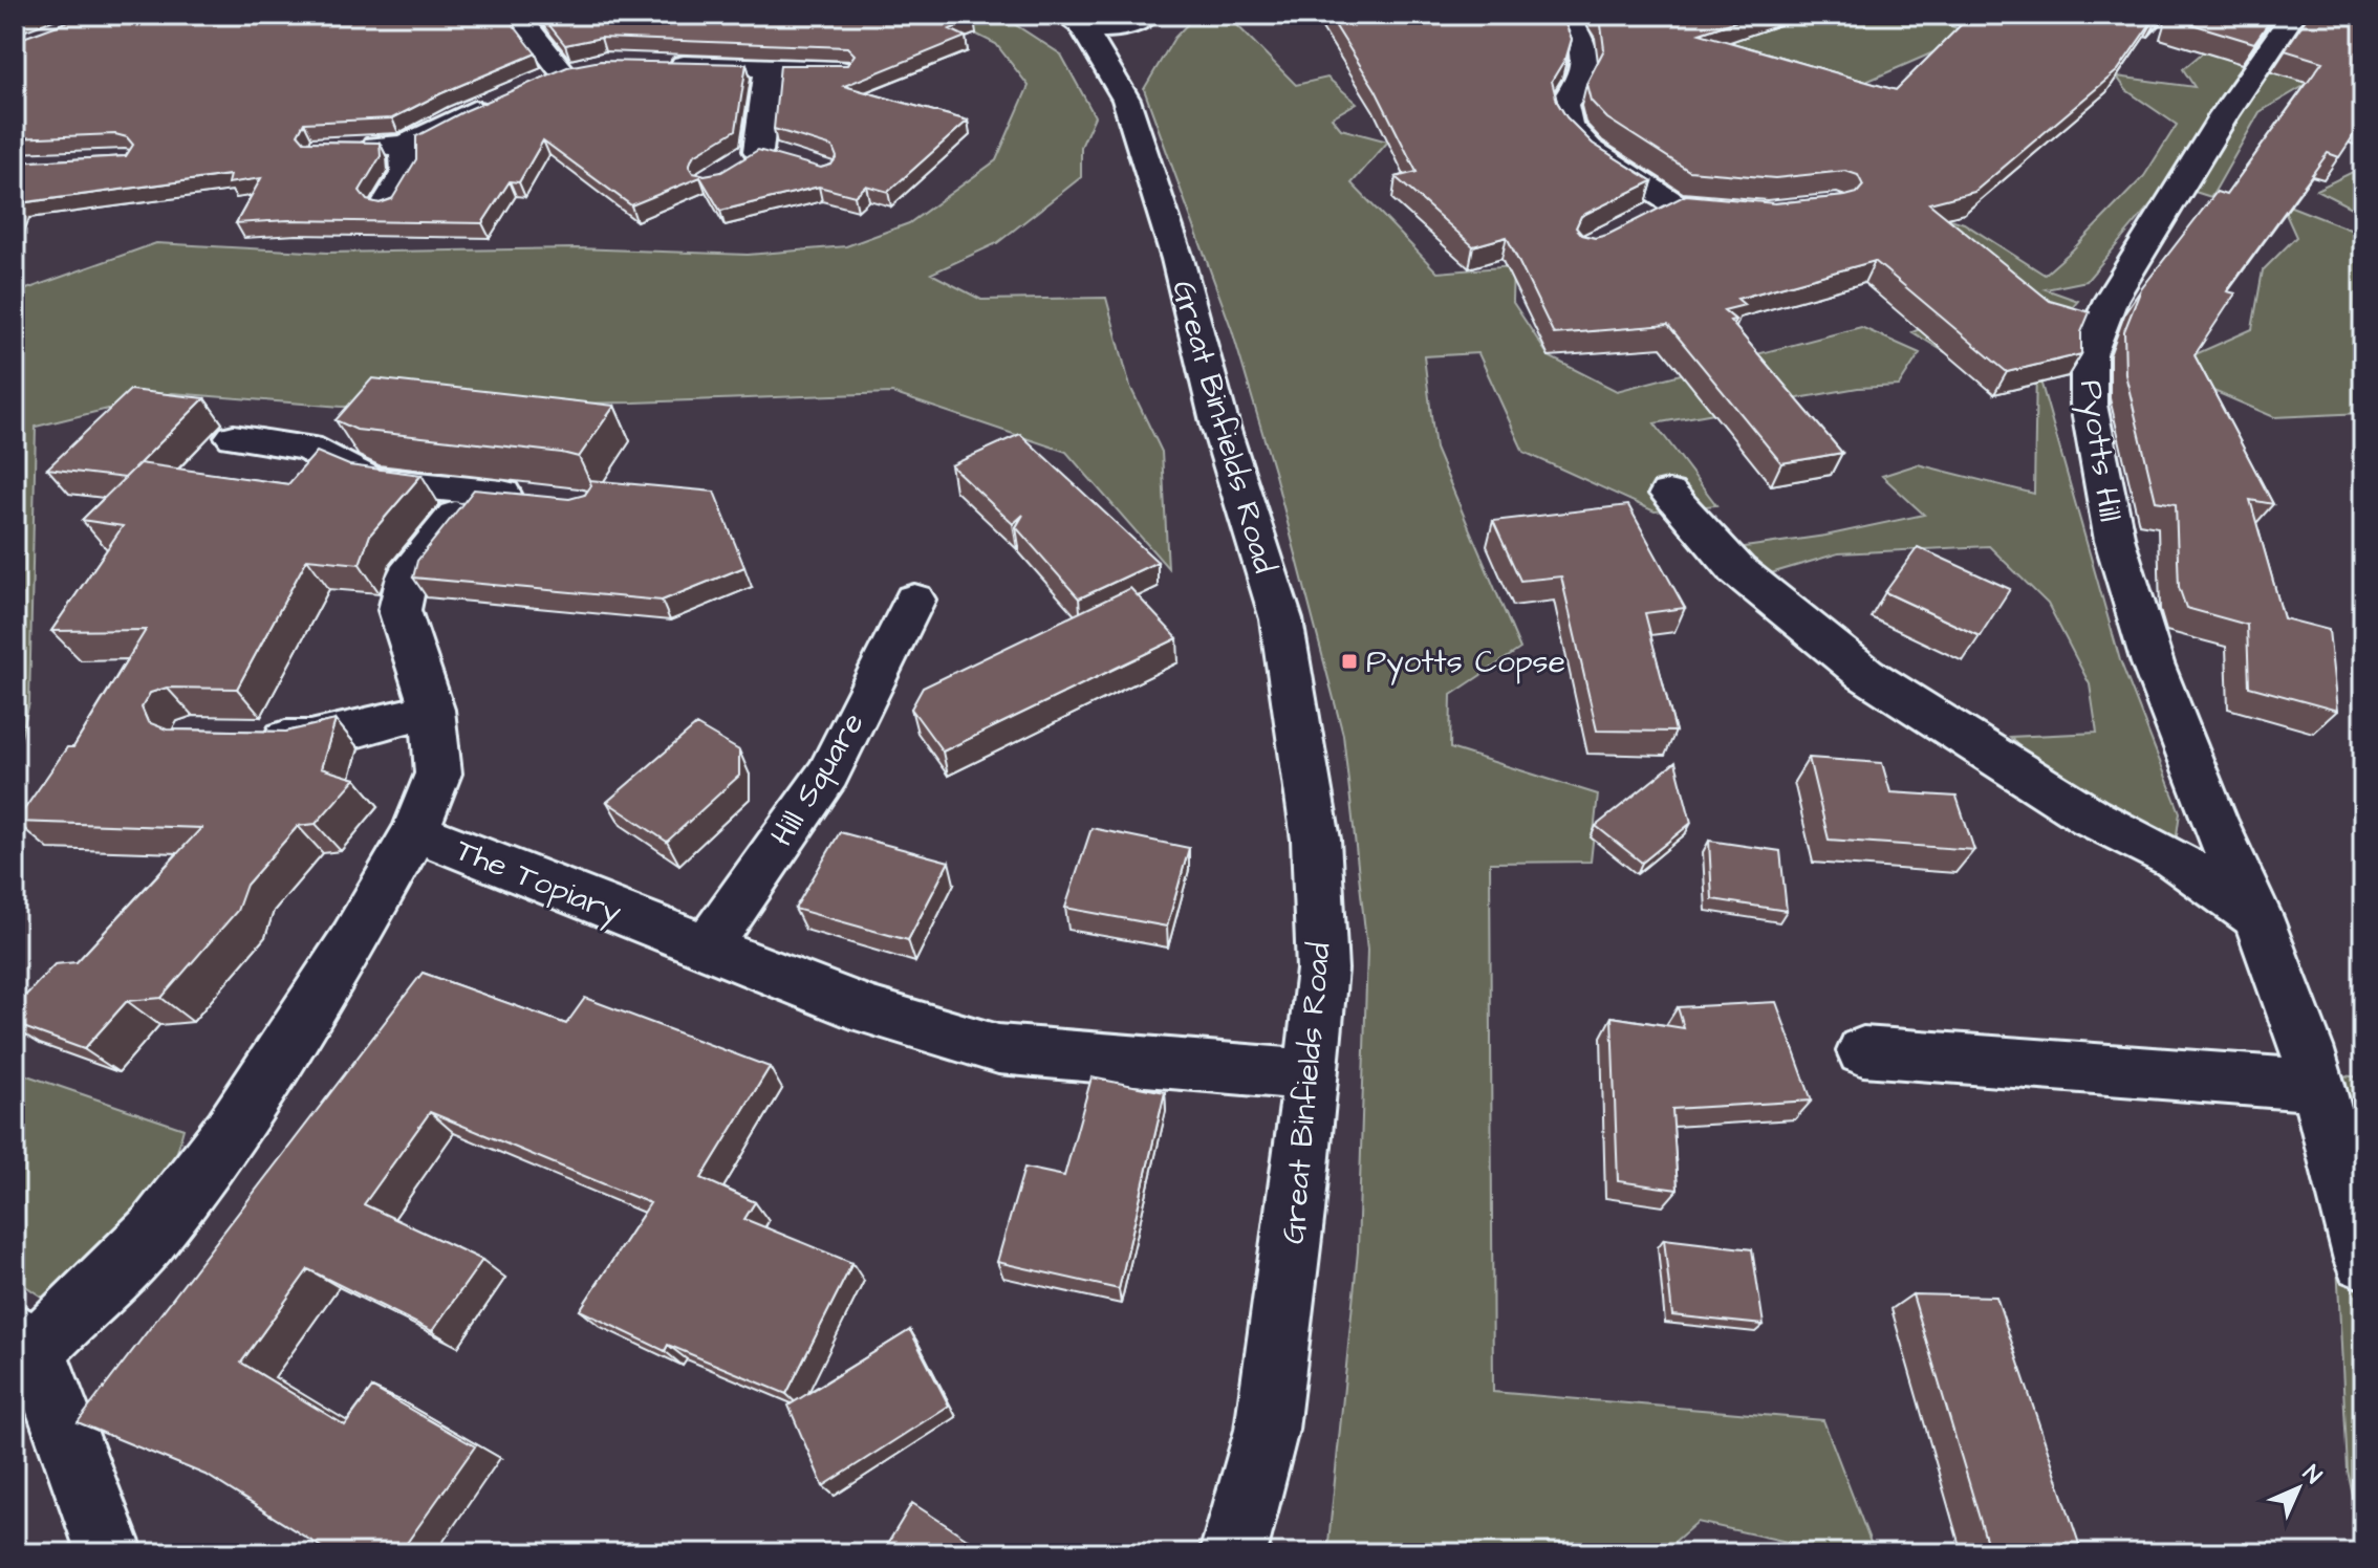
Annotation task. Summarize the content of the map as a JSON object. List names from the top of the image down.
{
  "streets": {
    "street": [
      "Great Binfields Road",
      "Pyotts Hill",
      "Hill Square",
      "The Topiary"
    ]
  },
  "crossings": [
    ["Great Binfields Road", "The Topiary"],
    ["Hill Square", "The Topiary"]
  ],
  "places": {
    "transit": ["Pyotts Copse"]
  },
  "north": "top right"
}
